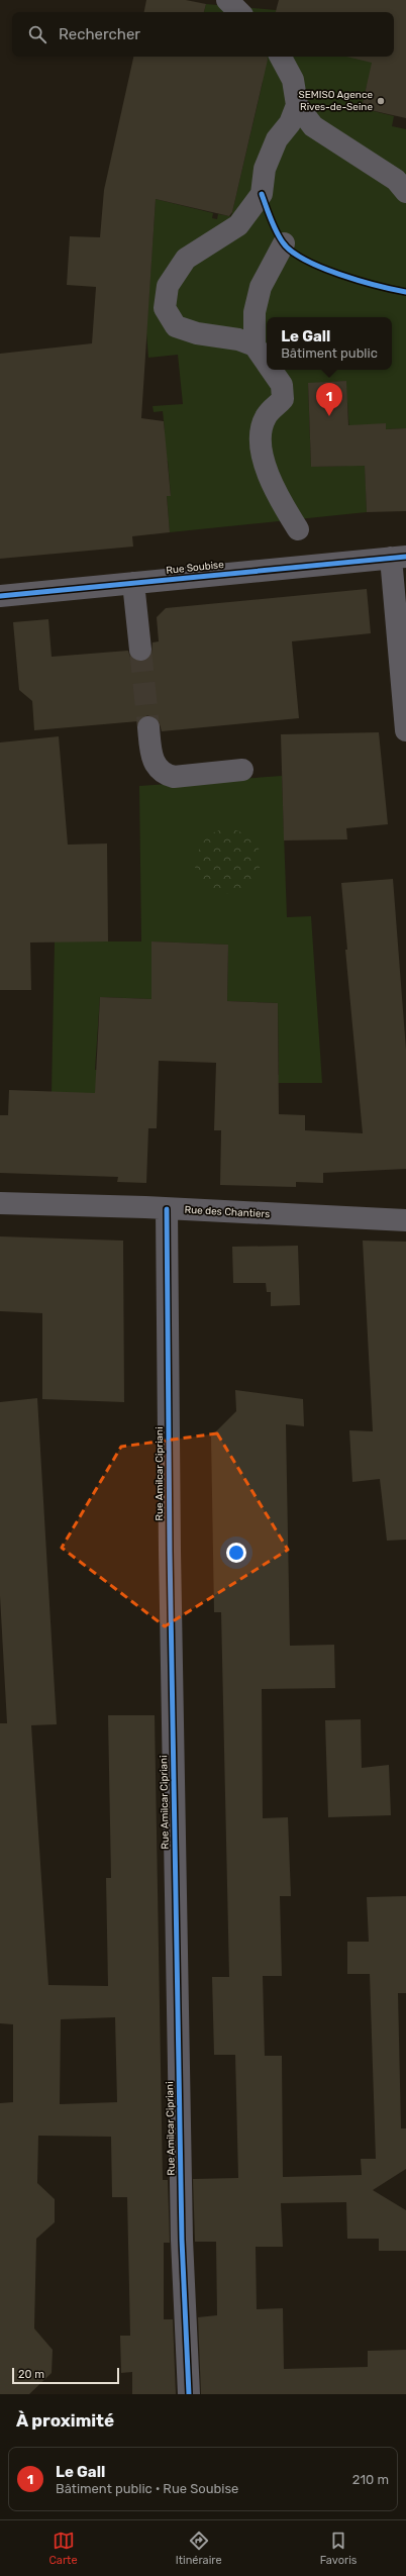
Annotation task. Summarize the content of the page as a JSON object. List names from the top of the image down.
{
  "streets": {
    "street": ["Rue Soubise", "Rue des Chantiers", "Rue Amilcar Cipriani"]
  },
  "crossings": [
    ["Rue des Chantiers", "Rue Amilcar Cipriani"]
  ],
  "places": ["SEMISO Agence Rives-de-Seine"],
  "scale_bar": "20 m",
  "page": {
    "search": "Rechercher",
    "popup": ["Le Gall", "Bâtiment public"],
    "pins": "1",
    "scale": "20 m",
    "heading": "À proximité",
    "list": [
      {
        "mark": "1",
        "name": "Le Gall",
        "note": "Bâtiment public · Rue Soubise",
        "value": "210 m"
      }
    ],
    "nav": ["Carte", "Itinéraire", "Favoris"]
  }
}
